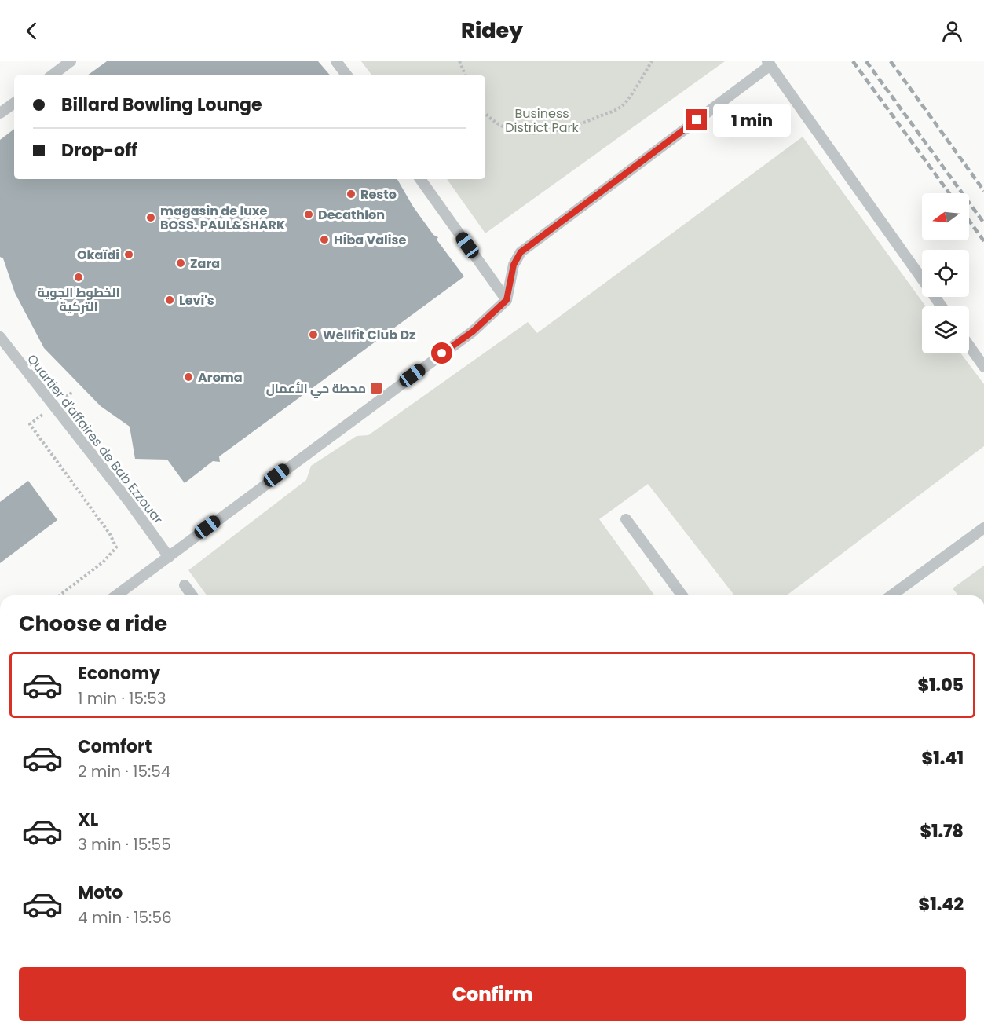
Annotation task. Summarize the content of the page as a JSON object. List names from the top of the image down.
{
  "streets": {
    "lane": ["Quartier d'affaires de Bab Ezzouar"]
  },
  "parks": ["Business District Park"],
  "places": {
    "other": [
      "Resto",
      "Decathlon",
      "magasin de luxe BOSS. PAUL&SHARK",
      "Hiba Valise",
      "Okaïdi",
      "Zara",
      "الخطوط الجوية التركية",
      "Levi's",
      "Wellfit Club Dz",
      "Aroma"
    ],
    "transit": ["محطة حي الأعمال"]
  },
  "north": "left",
  "page": {
    "header": "Ridey",
    "banner": ["Billard Bowling Lounge", "Drop-off"],
    "bubble": "1 min",
    "heading": "Choose a ride",
    "list": [
      {
        "name": "Economy",
        "note": "1 min · 15:53",
        "value": "$1.05"
      },
      {
        "name": "Comfort",
        "note": "2 min · 15:54",
        "value": "$1.41"
      },
      {
        "name": "XL",
        "note": "3 min · 15:55",
        "value": "$1.78"
      },
      {
        "name": "Moto",
        "note": "4 min · 15:56",
        "value": "$1.42"
      }
    ],
    "buttons": "Confirm"
  }
}
